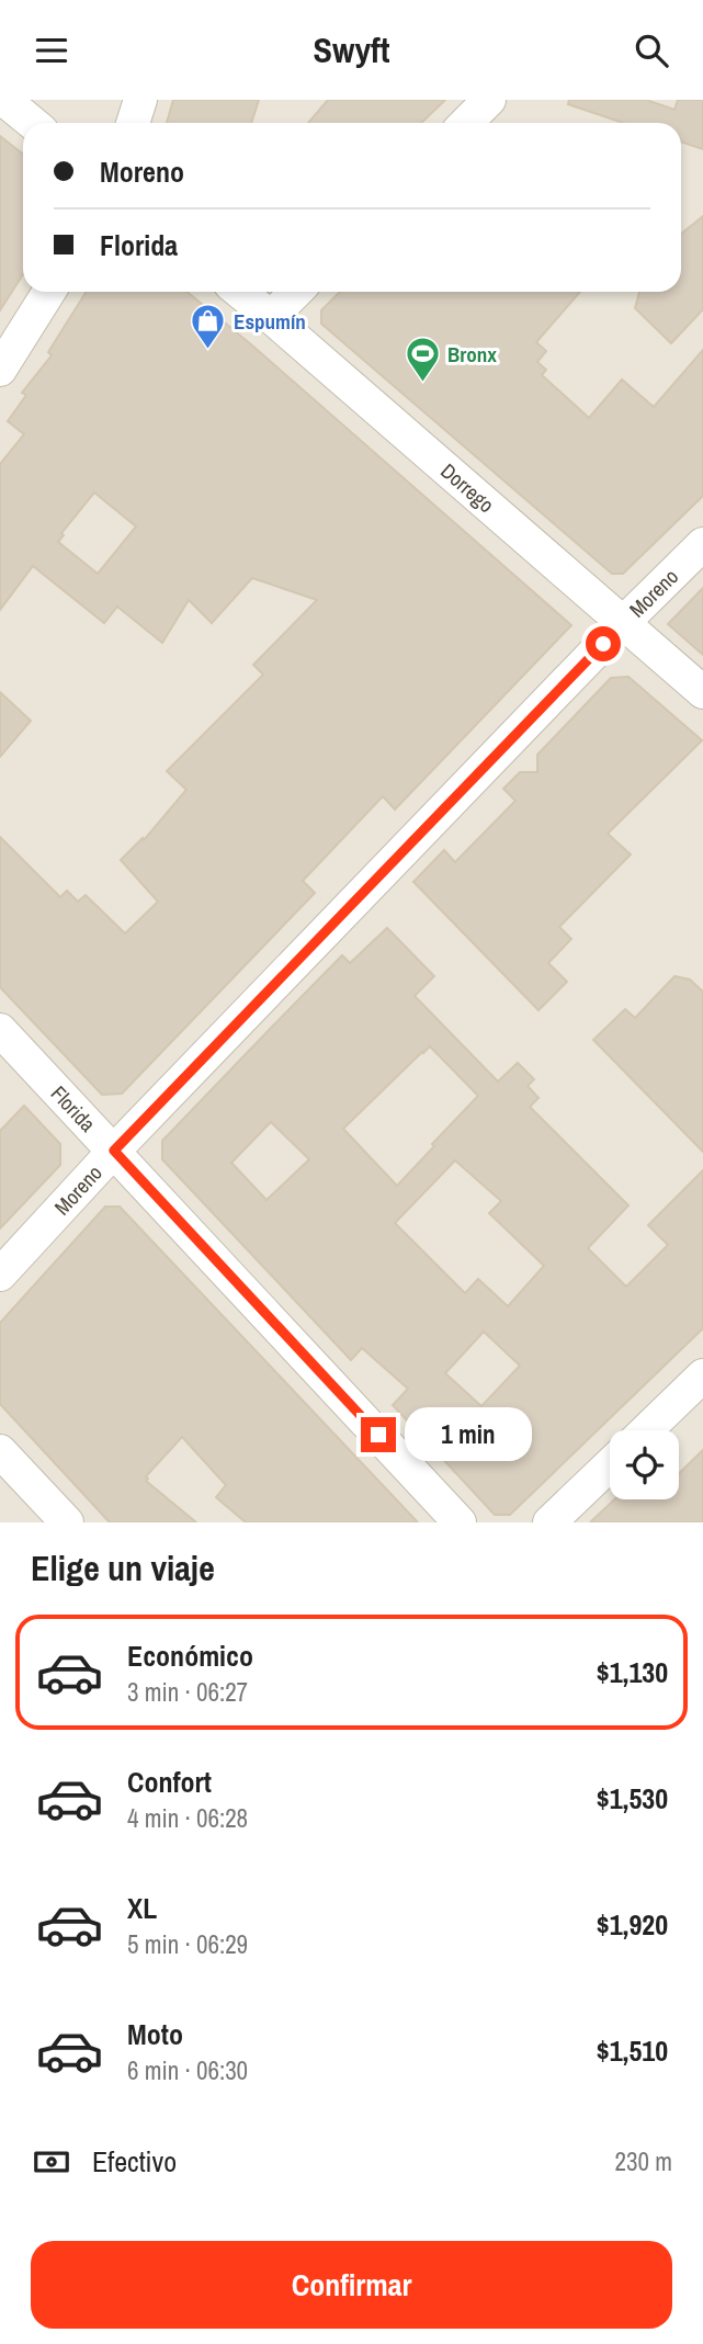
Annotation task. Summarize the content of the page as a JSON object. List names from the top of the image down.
{
  "streets": {
    "street": ["Dorrego", "Moreno", "Florida"]
  },
  "crossings": [
    ["Dorrego", "Moreno"],
    ["Moreno", "Florida"]
  ],
  "places": {
    "shop": ["Espumín"],
    "sports": ["Bronx"]
  },
  "page": {
    "header": "Swyft",
    "banner": ["Moreno", "Florida"],
    "bubble": "1 min",
    "heading": "Elige un viaje",
    "list": [
      {
        "name": "Económico",
        "note": "3 min · 06:27",
        "value": "$1,130"
      },
      {
        "name": "Confort",
        "note": "4 min · 06:28",
        "value": "$1,530"
      },
      {
        "name": "XL",
        "note": "5 min · 06:29",
        "value": "$1,920"
      },
      {
        "name": "Moto",
        "note": "6 min · 06:30",
        "value": "$1,510"
      }
    ],
    "pay": ["Efectivo", "230 m"],
    "buttons": "Confirmar"
  }
}
